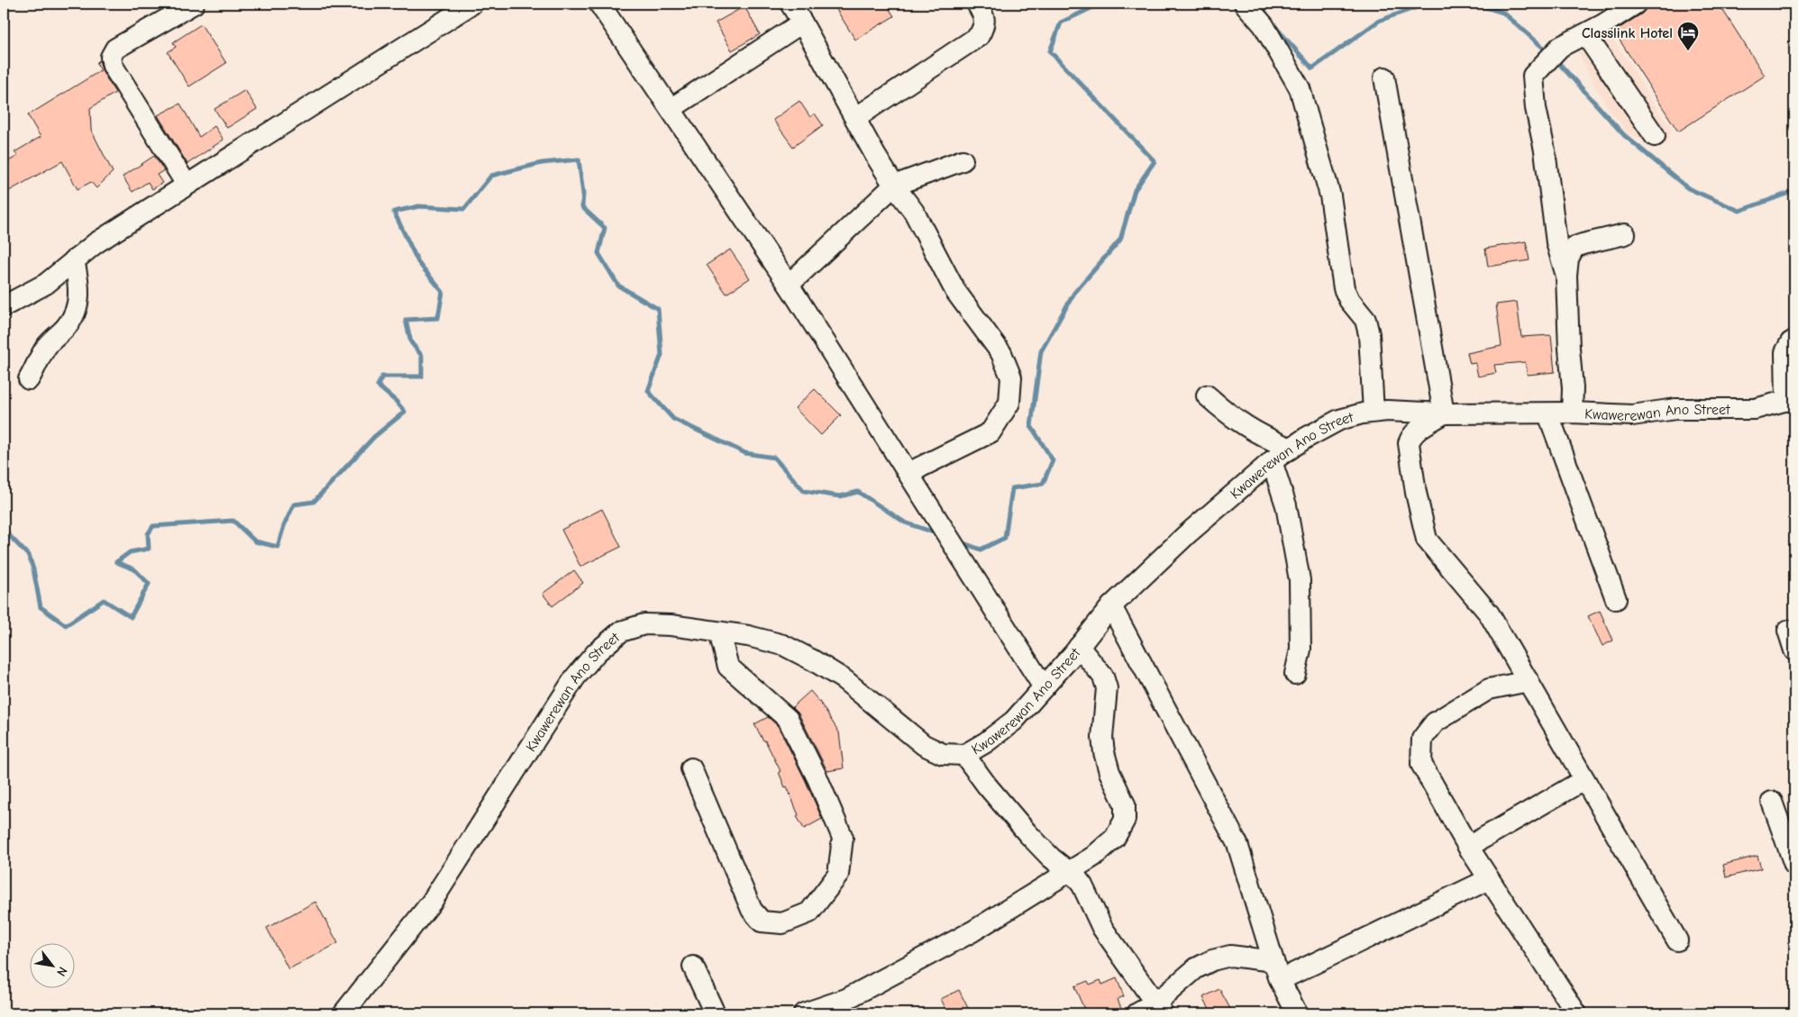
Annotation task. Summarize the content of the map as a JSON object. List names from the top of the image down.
{
  "streets": {
    "street": ["Kwawerewan Ano Street"]
  },
  "places": {
    "hotel": ["Classlink Hotel"]
  },
  "north": "bottom right"
}
